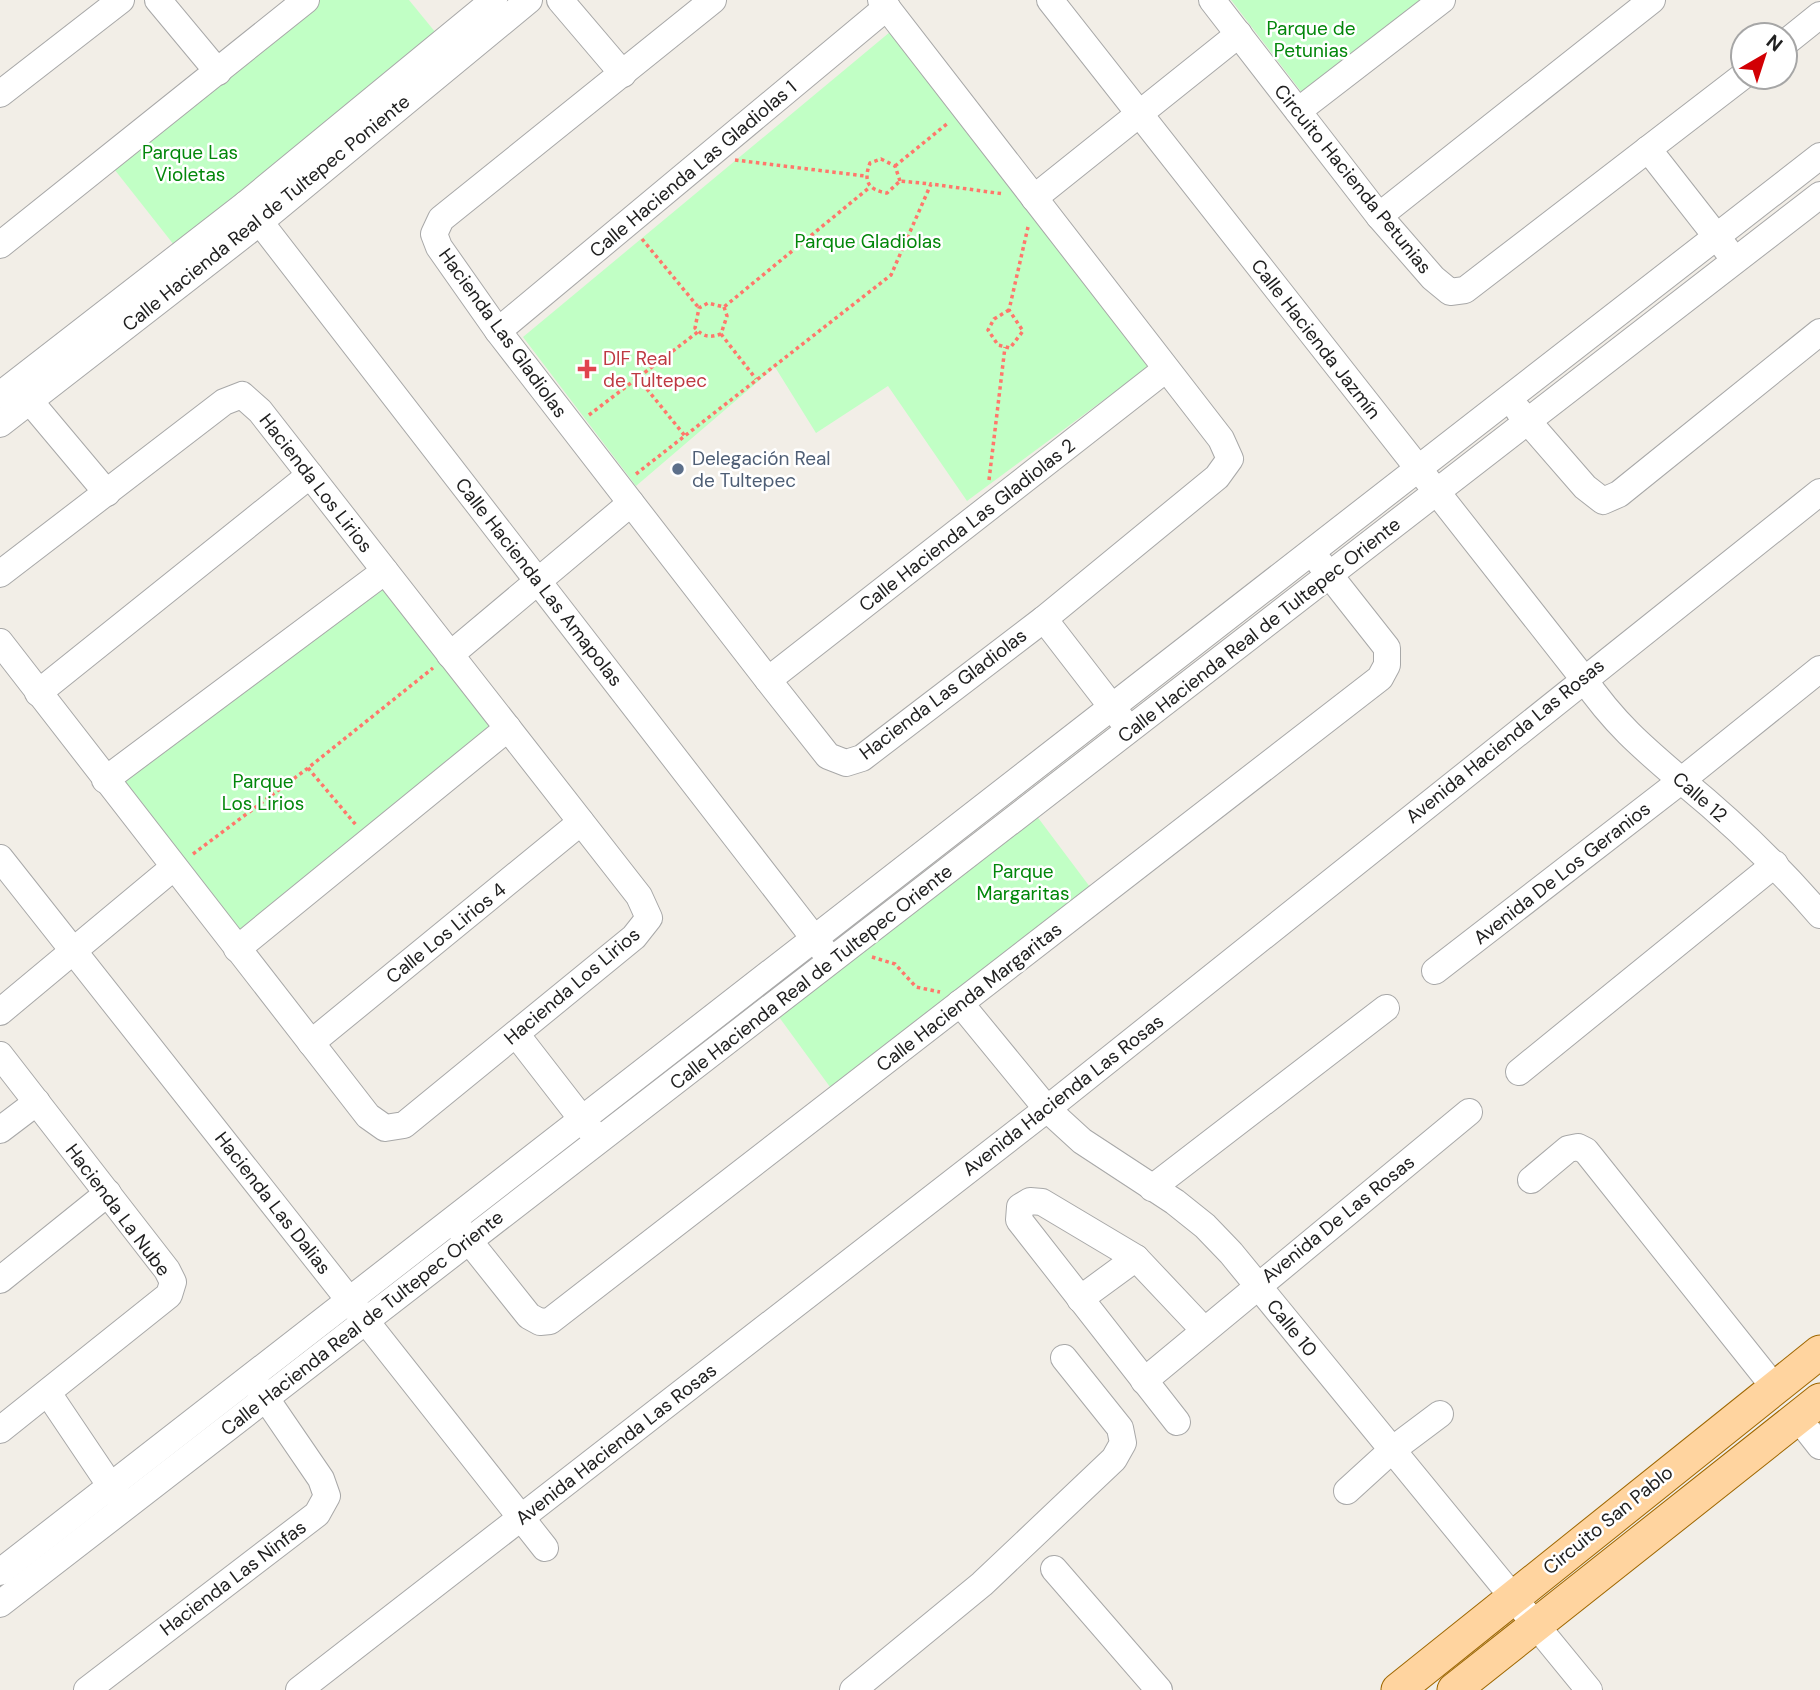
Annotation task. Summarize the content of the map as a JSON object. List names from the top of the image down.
{
  "streets": {
    "main road": ["Circuito San Pablo"],
    "street": [
      "Calle Hacienda Las Gladiolas 1",
      "Circuito Hacienda Petunias",
      "Calle Hacienda Real de Tultepec Poniente",
      "Hacienda Las Gladiolas",
      "Calle Hacienda Jazmín",
      "Hacienda Los Lirios",
      "Calle Hacienda Las Gladiolas 2",
      "Calle Hacienda Las Amapolas",
      "Calle Hacienda Real de Tultepec Oriente",
      "Avenida Hacienda Las Rosas",
      "Calle 12",
      "Avenida De Los Geranios",
      "Calle Los Lirios 4",
      "Calle Hacienda Margaritas",
      "Hacienda Las Dalias",
      "Hacienda La Nube",
      "Avenida De Las Rosas",
      "Calle 10",
      "Hacienda Las Ninfas"
    ]
  },
  "crossings": [
    ["Calle Hacienda Las Gladiolas 1", "Hacienda Las Gladiolas"],
    ["Calle Hacienda Real de Tultepec Poniente", "Calle Hacienda Las Amapolas"],
    ["Hacienda Las Gladiolas", "Calle Hacienda Las Gladiolas 2"],
    ["Calle Hacienda Jazmín", "Calle Hacienda Real de Tultepec Oriente"],
    ["Calle Hacienda Jazmín", "Avenida Hacienda Las Rosas"],
    ["Calle Hacienda Jazmín", "Calle 12"],
    ["Hacienda Los Lirios", "Calle Los Lirios 4"],
    ["Calle Hacienda Las Amapolas", "Calle Hacienda Real de Tultepec Oriente"],
    ["Calle Hacienda Real de Tultepec Oriente", "Calle Hacienda Margaritas"],
    ["Calle Hacienda Real de Tultepec Oriente", "Hacienda Las Dalias"],
    ["Calle Hacienda Real de Tultepec Oriente", "Hacienda Las Ninfas"],
    ["Avenida Hacienda Las Rosas", "Calle 12"],
    ["Avenida Hacienda Las Rosas", "Hacienda Las Dalias"],
    ["Avenida Hacienda Las Rosas", "Calle 10"],
    ["Calle 12", "Avenida De Los Geranios"],
    ["Calle Hacienda Margaritas", "Calle 10"],
    ["Avenida De Las Rosas", "Calle 10"],
    ["Calle 10", "Circuito San Pablo"]
  ],
  "parks": [
    "Parque de Petunias",
    "Parque Las Violetas",
    "Parque Gladiolas",
    "Parque Los Lirios",
    "Parque Margaritas"
  ],
  "places": {
    "health": ["DIF Real de Tultepec"],
    "other": ["Delegación Real de Tultepec"]
  },
  "north": "top right"
}
